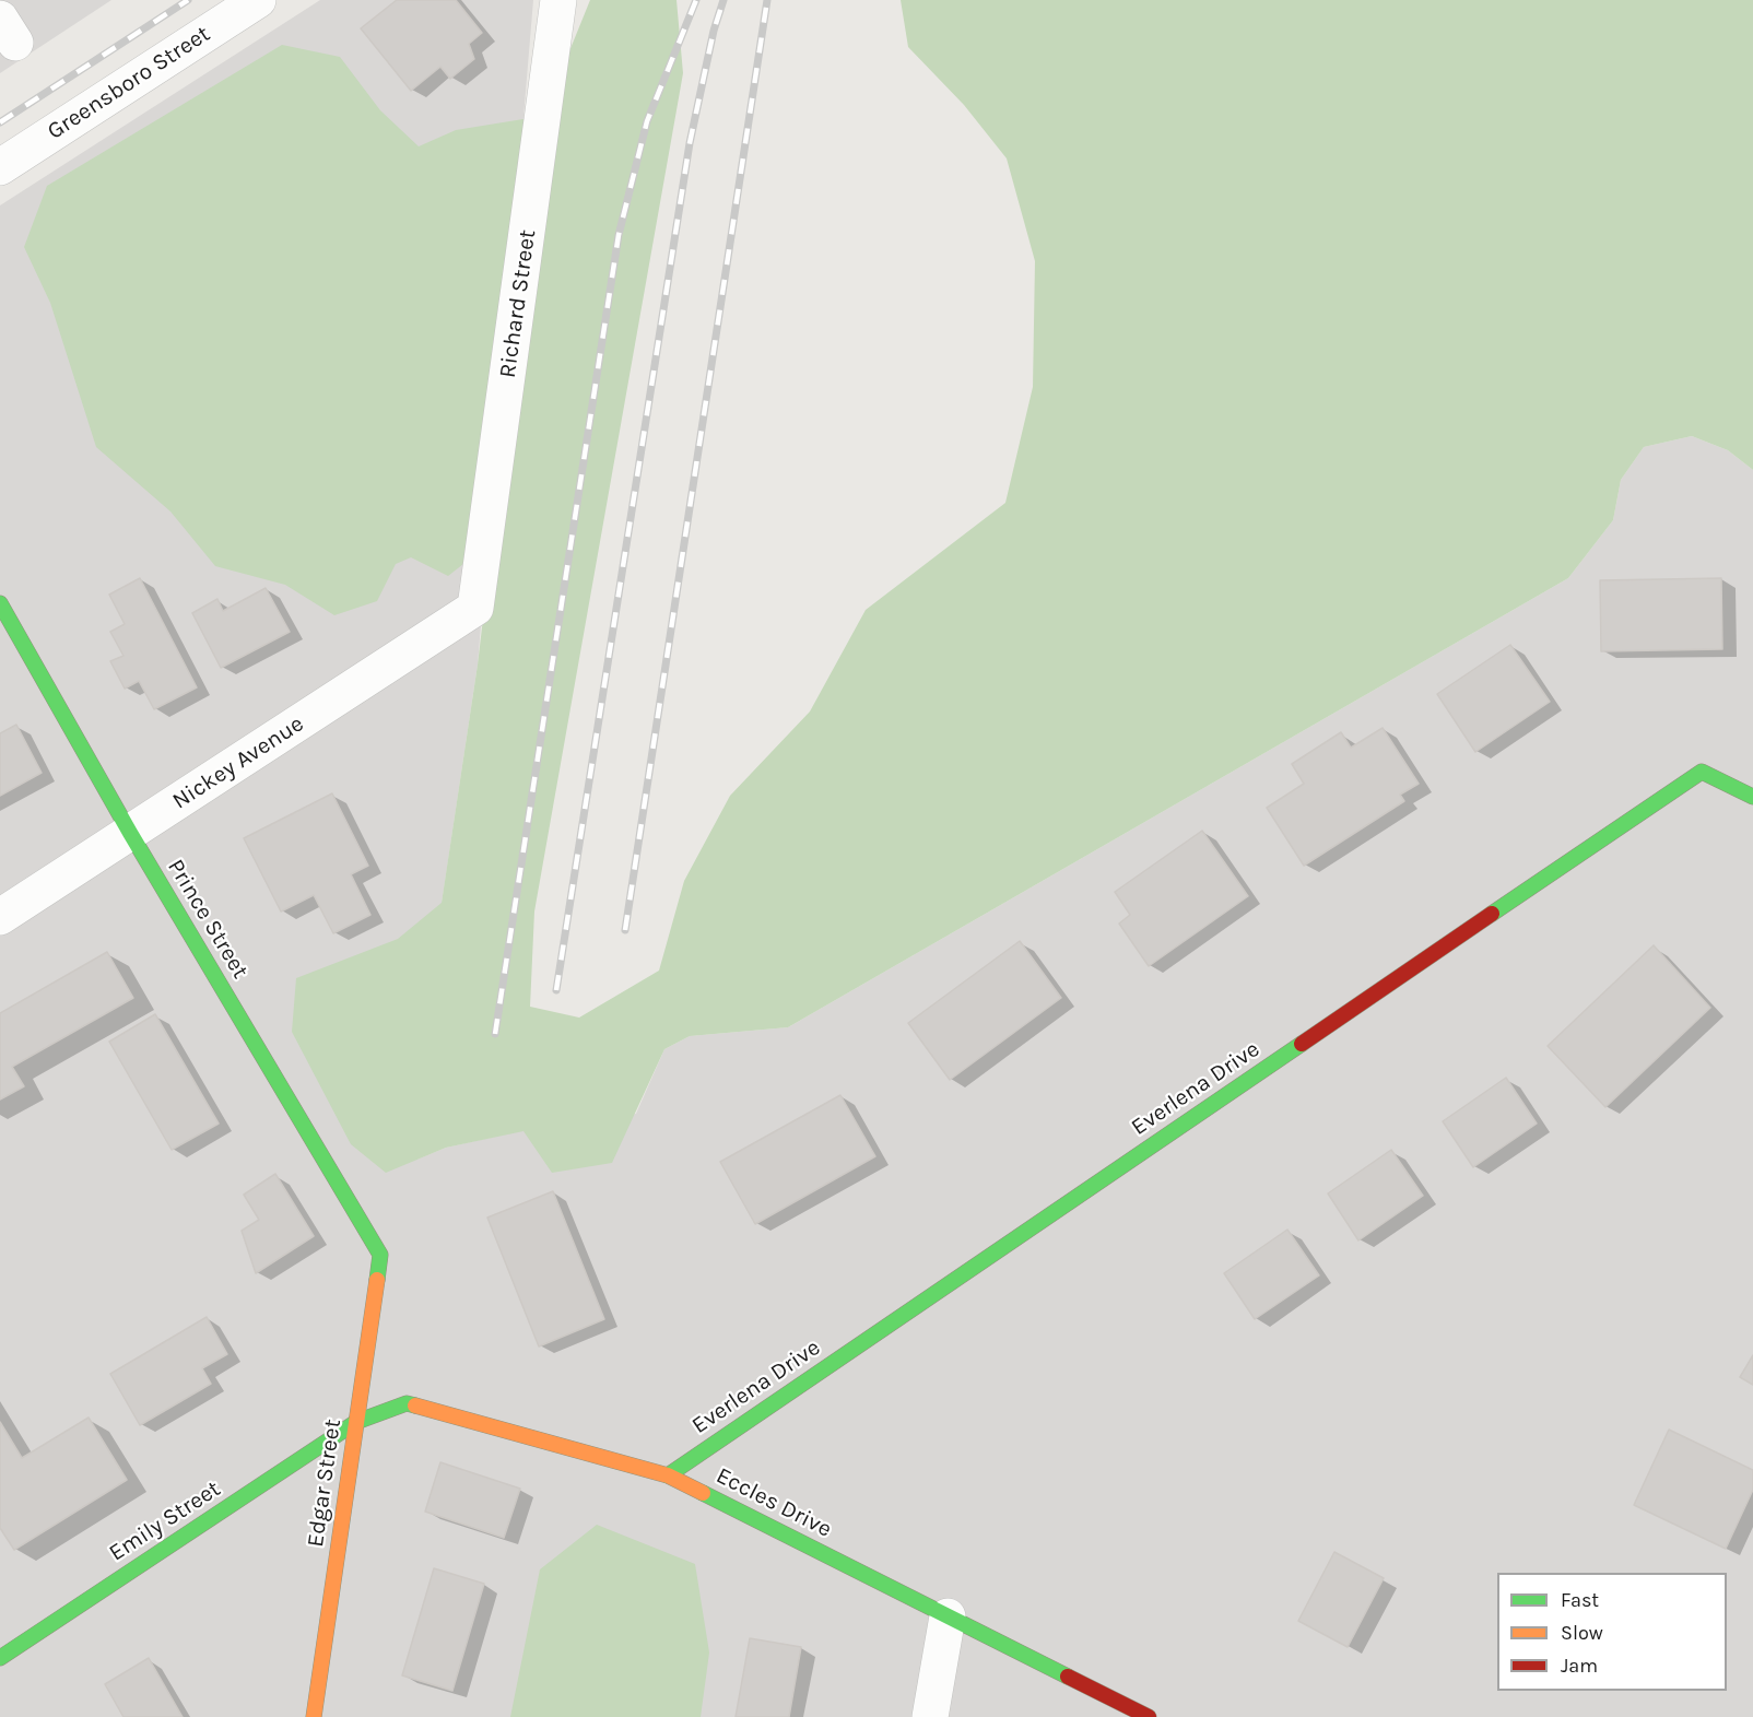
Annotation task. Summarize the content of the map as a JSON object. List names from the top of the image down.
{
  "streets": {
    "street": [
      "Greensboro Street",
      "Richard Street",
      "Nickey Avenue",
      "Prince Street",
      "Everlena Drive",
      "Edgar Street",
      "Eccles Drive",
      "Emily Street"
    ]
  },
  "crossings": [
    ["Richard Street", "Nickey Avenue"],
    ["Nickey Avenue", "Prince Street"],
    ["Prince Street", "Edgar Street"],
    ["Everlena Drive", "Eccles Drive"],
    ["Edgar Street", "Eccles Drive"],
    ["Edgar Street", "Emily Street"],
    ["Eccles Drive", "Emily Street"]
  ],
  "legend": ["Fast", "Slow", "Jam"]
}
